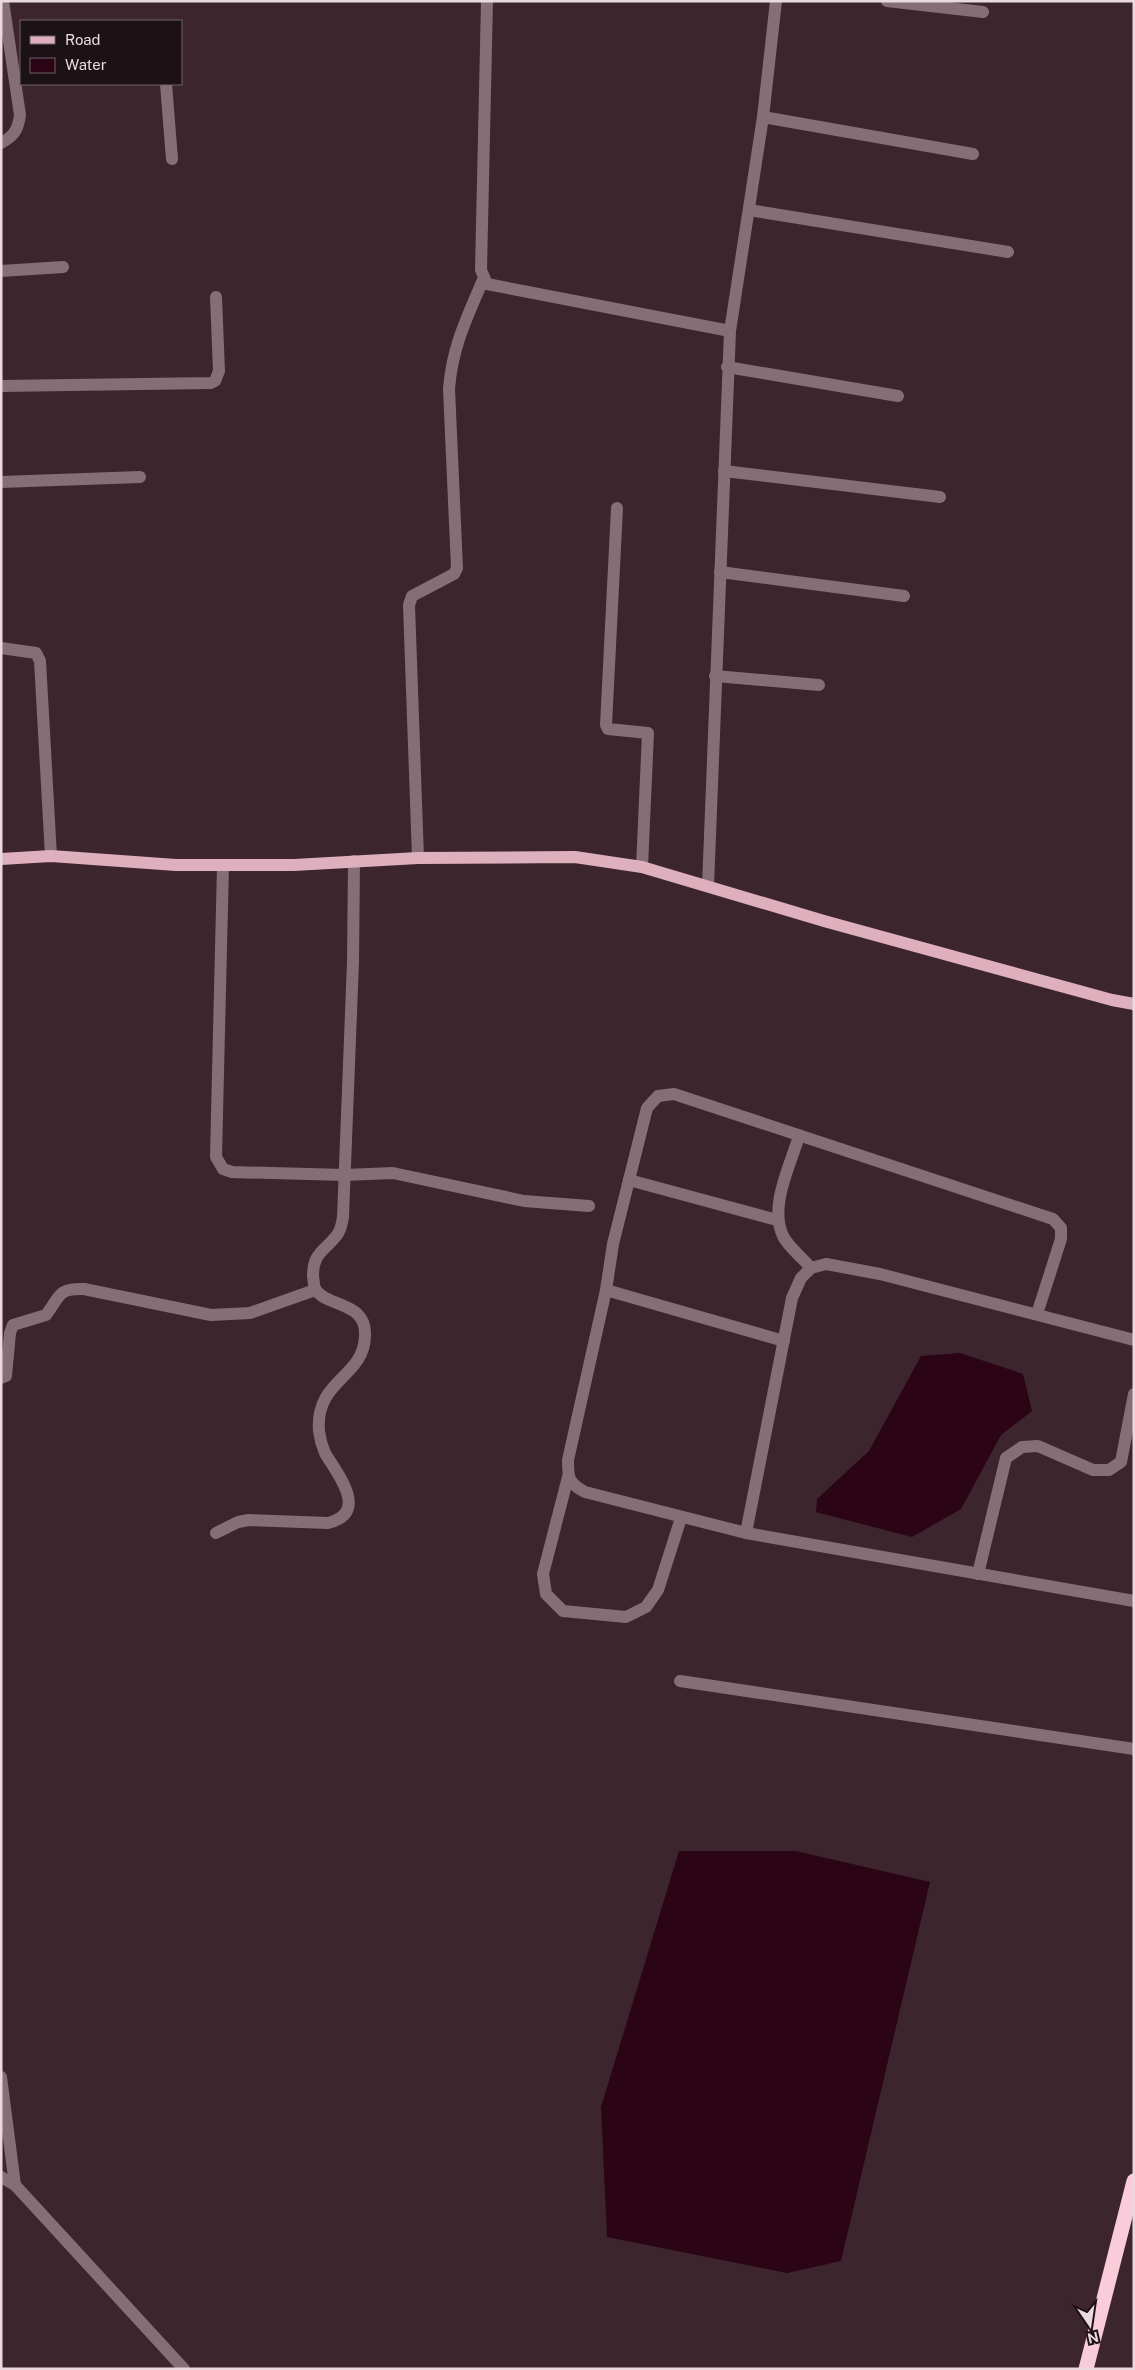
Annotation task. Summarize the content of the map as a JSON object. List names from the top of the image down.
{
  "legend": ["Road", "Water"],
  "north": "bottom"
}
